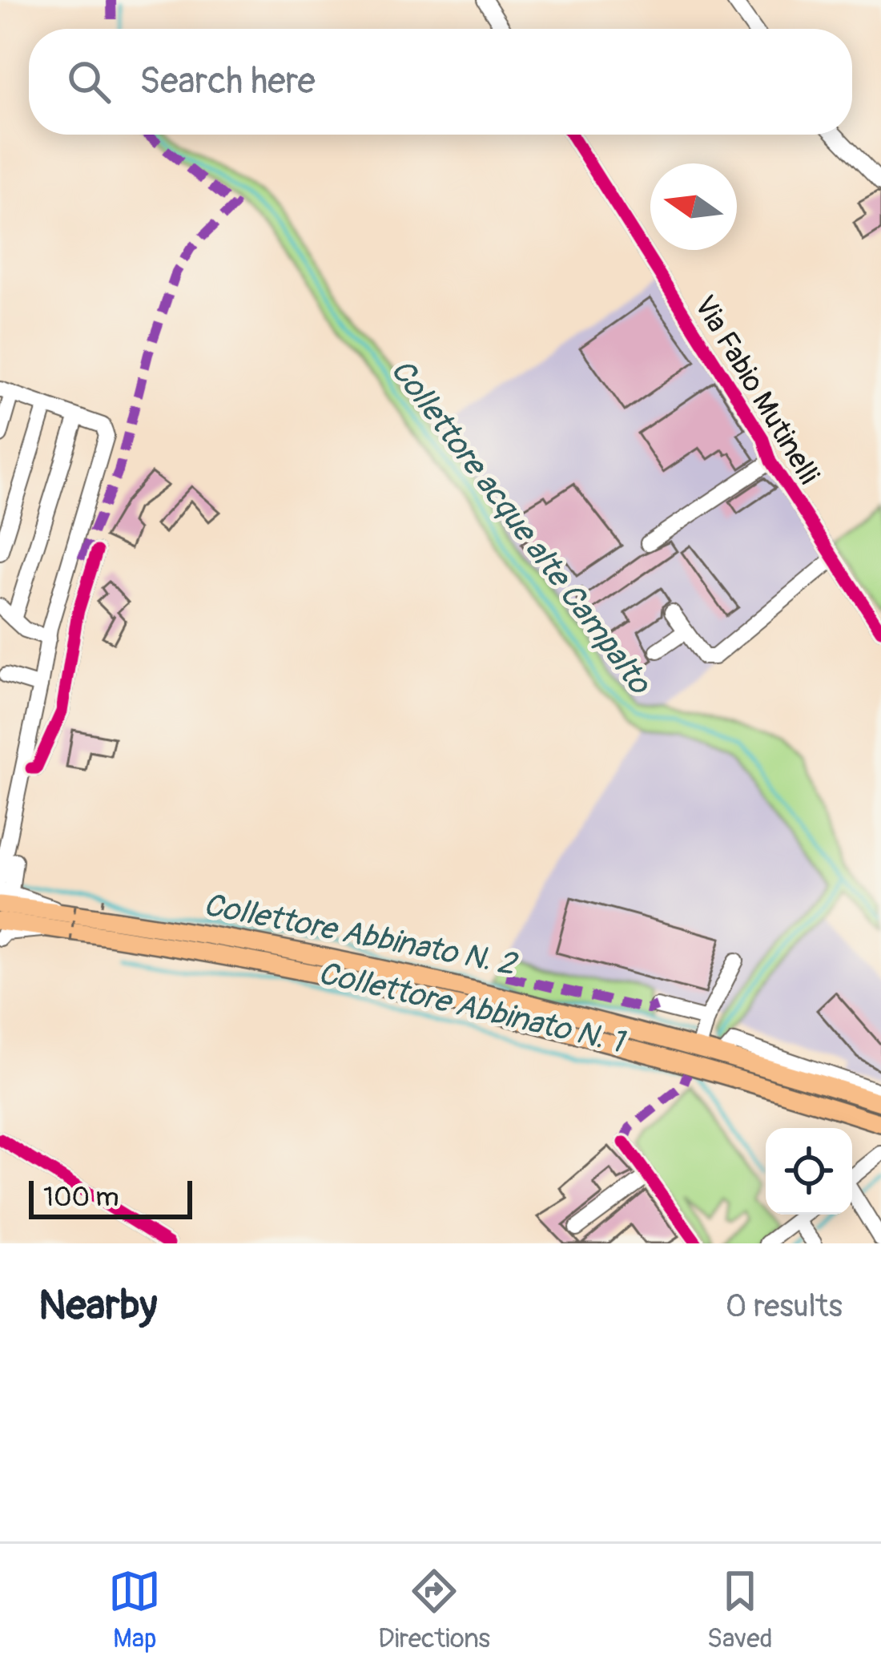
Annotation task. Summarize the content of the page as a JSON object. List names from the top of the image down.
{
  "streets": {
    "street": ["Via Fabio Mutinelli"]
  },
  "water": ["Collettore acque alte Campalto", "Collettore Abbinato N. 2", "Collettore Abbinato N. 1"],
  "scale_bar": "100 m",
  "north": "left",
  "page": {
    "search": "Search here",
    "scale": "100 m",
    "heading": ["Nearby", "0 results"],
    "nav": ["Map", "Directions", "Saved"]
  }
}
